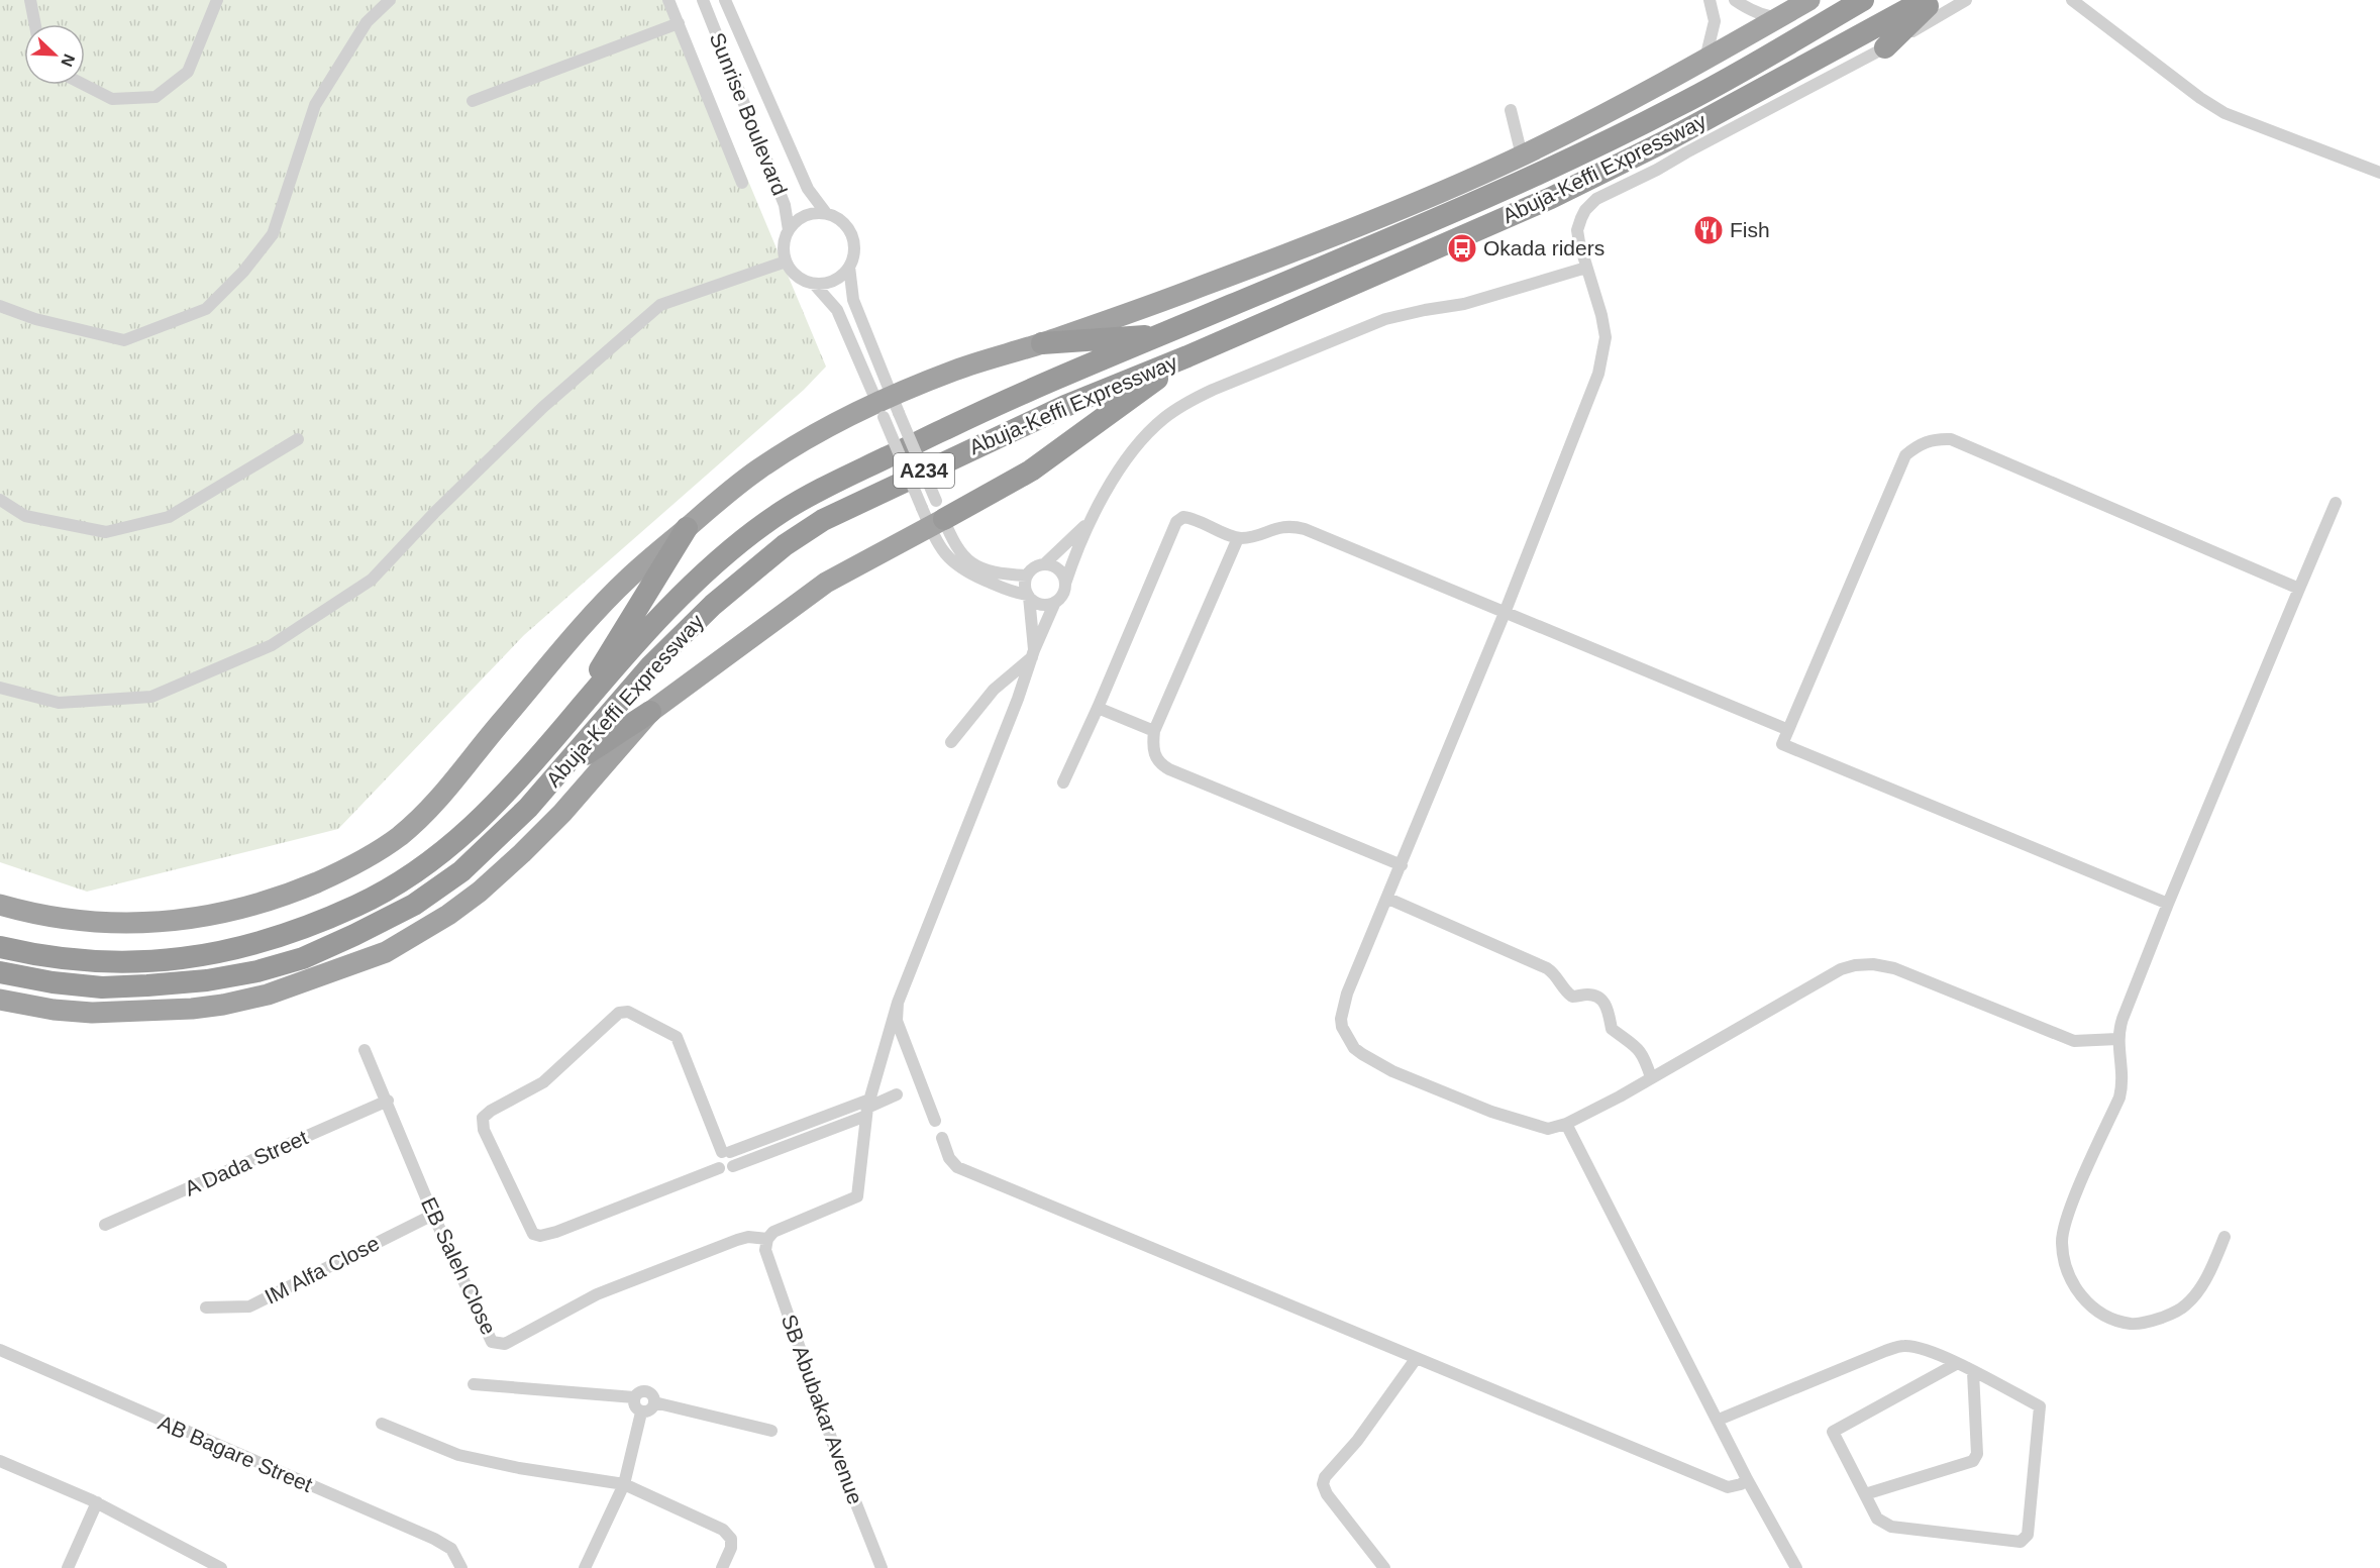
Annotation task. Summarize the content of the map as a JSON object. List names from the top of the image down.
{
  "streets": {
    "highway": ["Abuja-Keffi Expressway", "A234"],
    "street": [
      "Sunrise Boulevard",
      "A Dada Street",
      "EB Saleh Close",
      "IM Alfa Close",
      "SB Abubakar Avenue",
      "AB Bagare Street"
    ]
  },
  "crossings": [
    ["A Dada Street", "EB Saleh Close"],
    ["EB Saleh Close", "IM Alfa Close"],
    ["EB Saleh Close", "SB Abubakar Avenue"]
  ],
  "places": {
    "restaurant": ["Fish"],
    "bus stop": ["Okada riders"]
  },
  "north": "bottom right"
}
